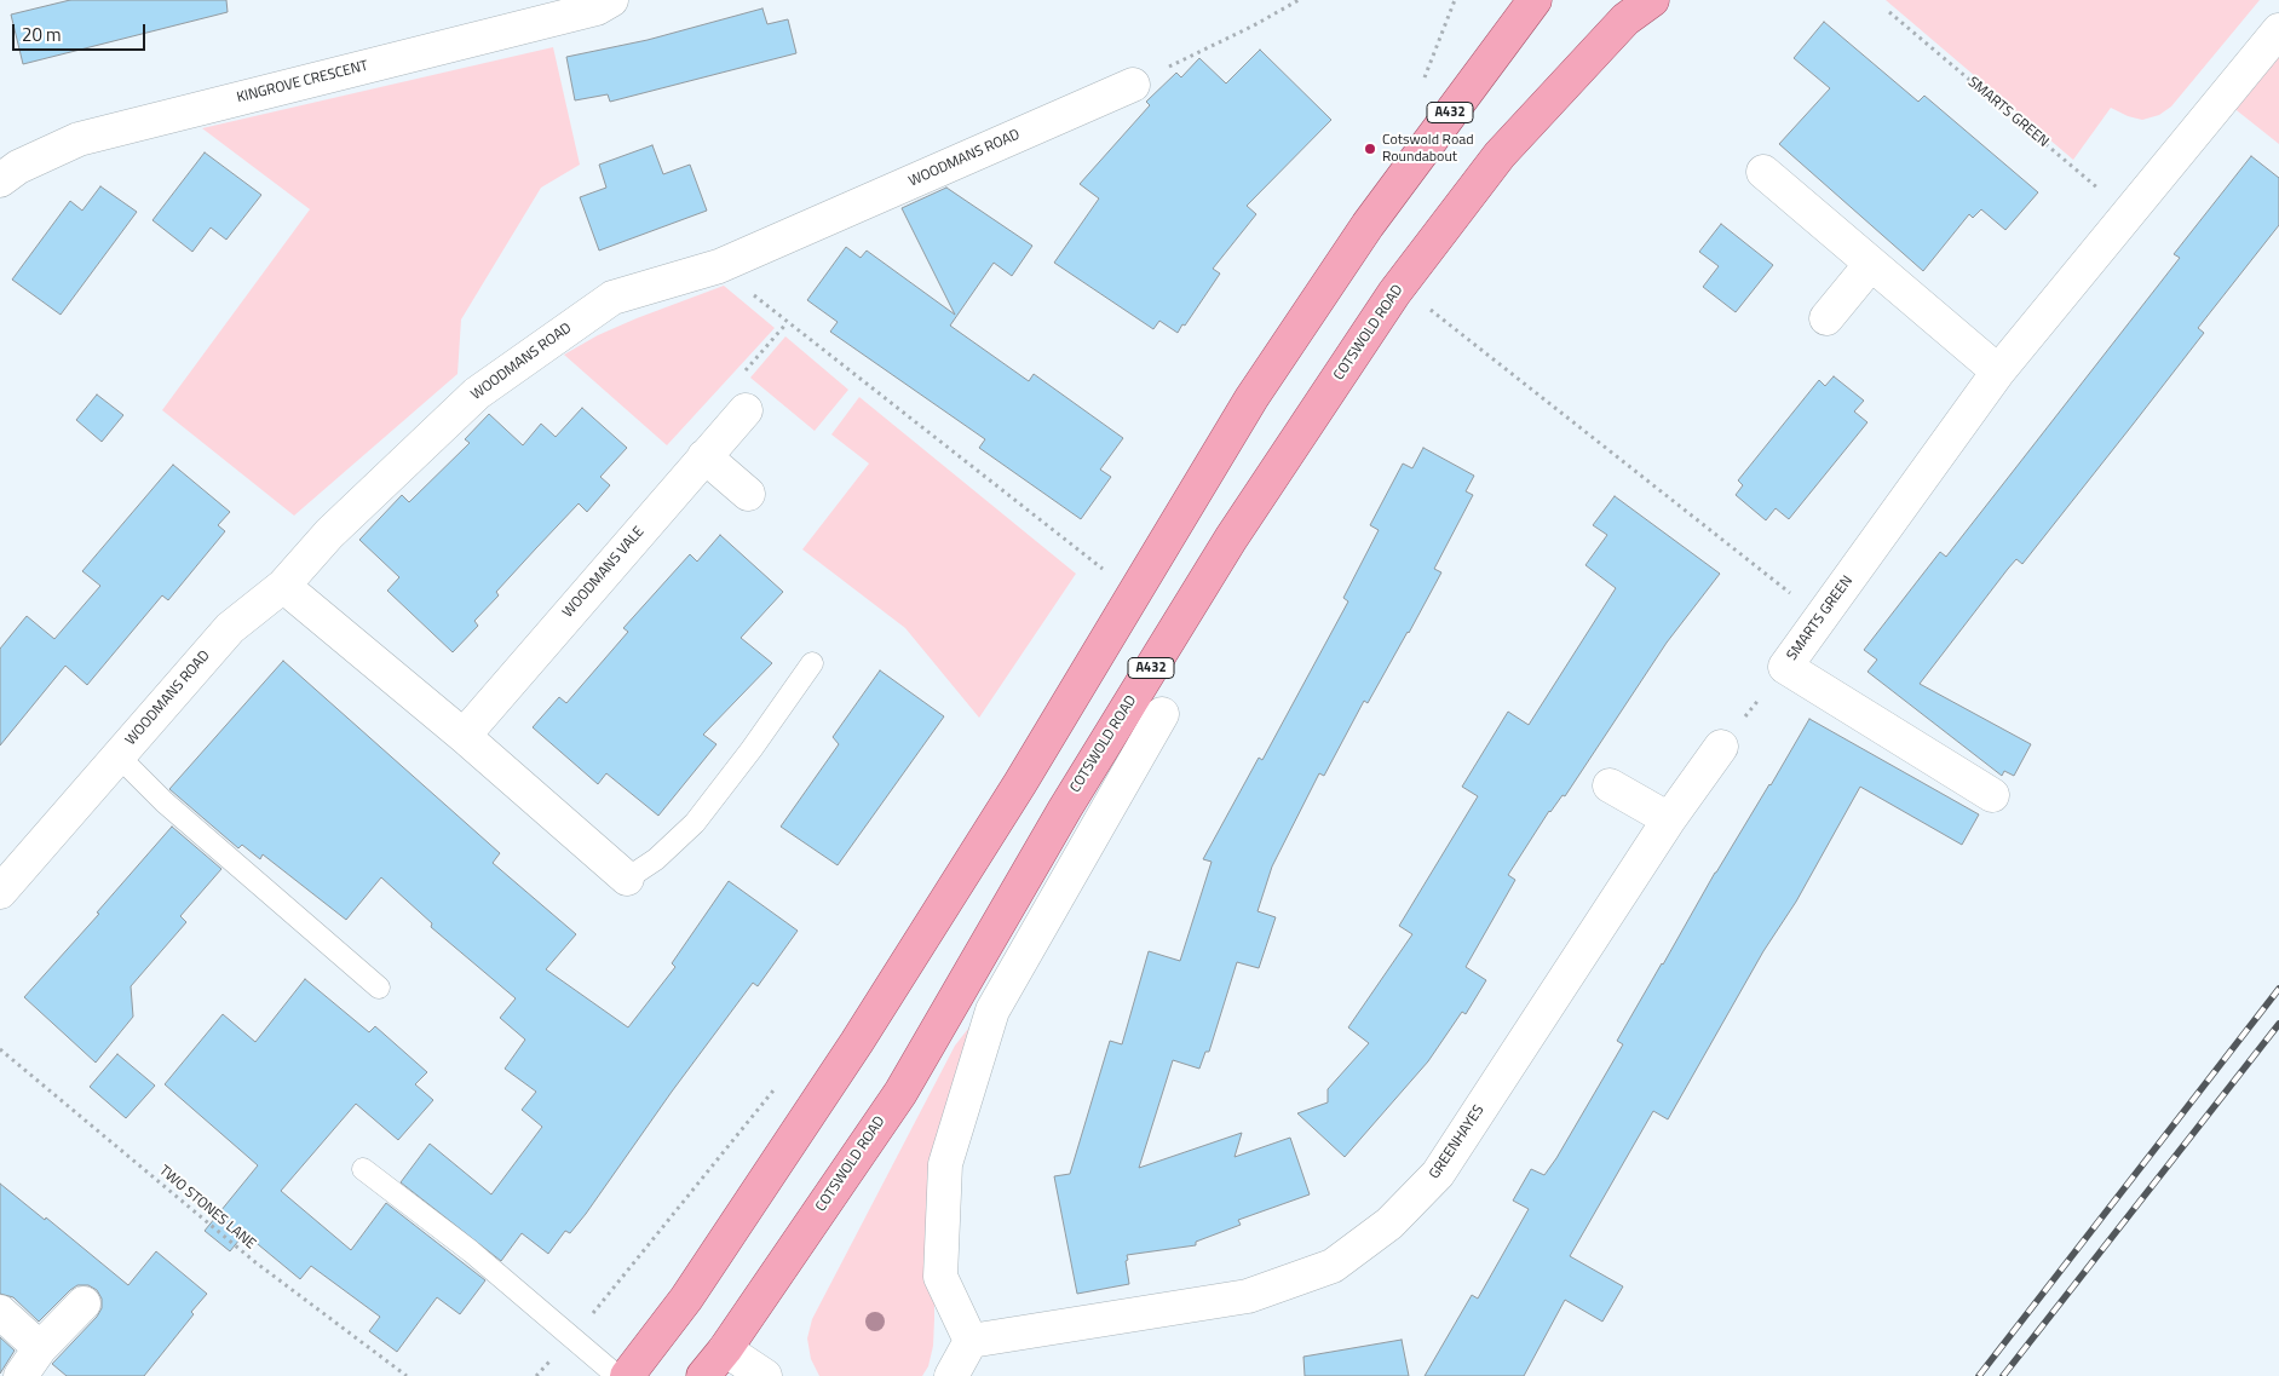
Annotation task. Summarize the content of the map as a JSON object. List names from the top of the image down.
{
  "streets": {
    "main road": ["A432", "COTSWOLD ROAD"],
    "street": [
      "KINGROVE CRESCENT",
      "SMARTS GREEN",
      "WOODMANS ROAD",
      "WOODMANS VALE",
      "GREENHAYES"
    ],
    "path": ["TWO STONES LANE"]
  },
  "places": ["Cotswold Road Roundabout"],
  "scale_bar": "20 m"
}
